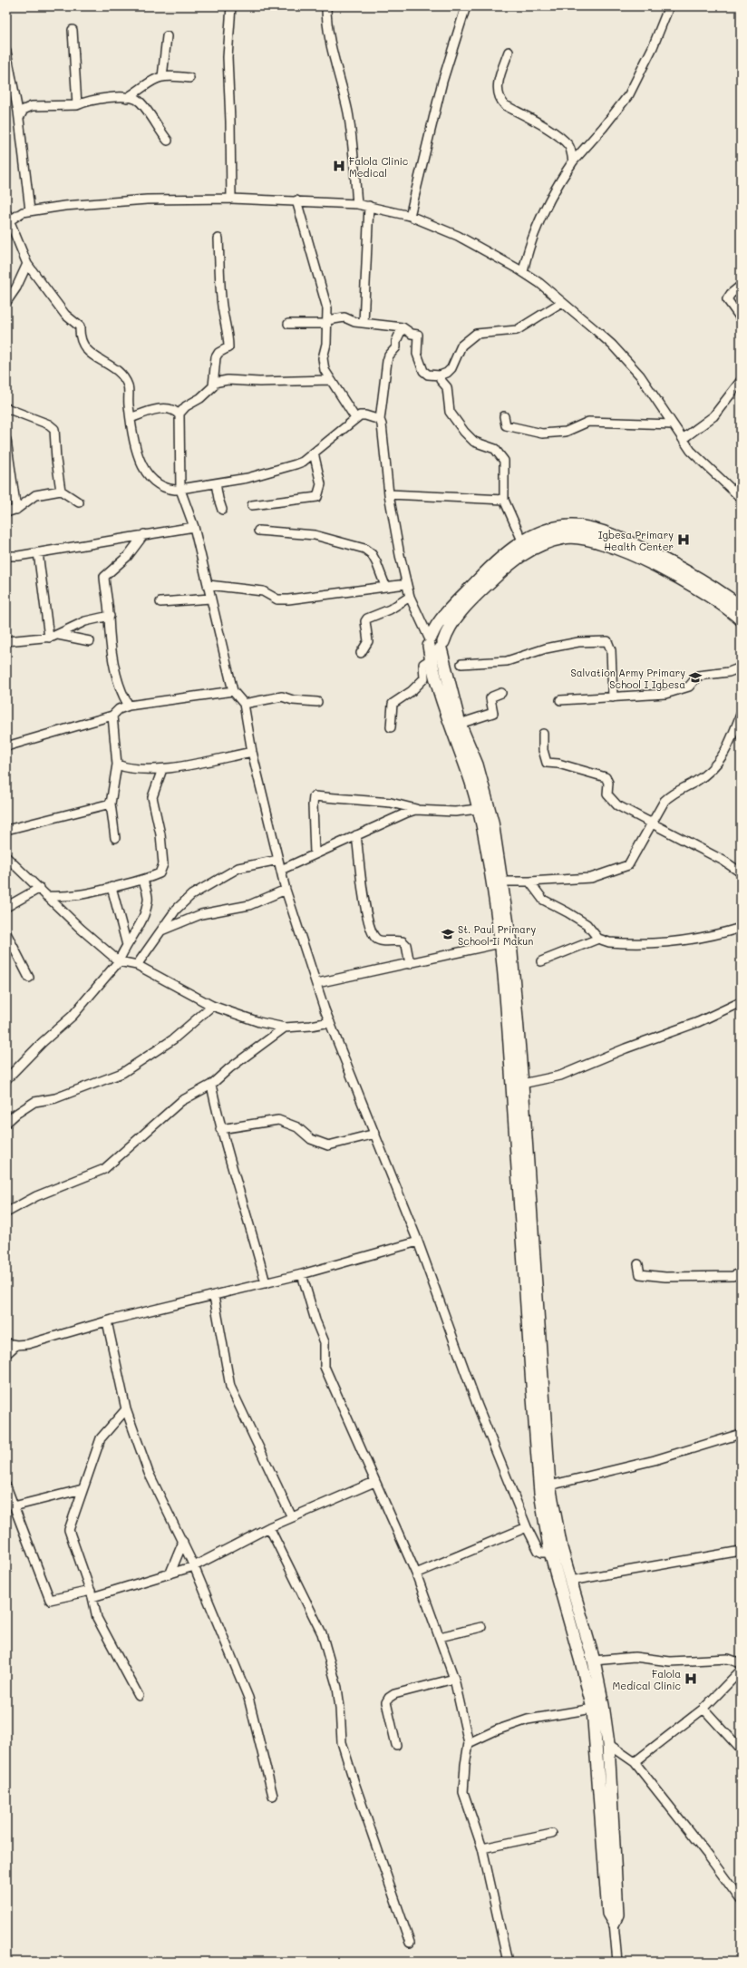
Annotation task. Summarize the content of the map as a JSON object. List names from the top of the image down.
{
  "places": {
    "hospital": ["Falola Clinic Medical", "Igbesa Primary Health Center", "Falola Medical Clinic"],
    "school or university": ["Salvation Army Primary School I Igbesa", "St. Paul Primary School Ii Makun"]
  }
}
